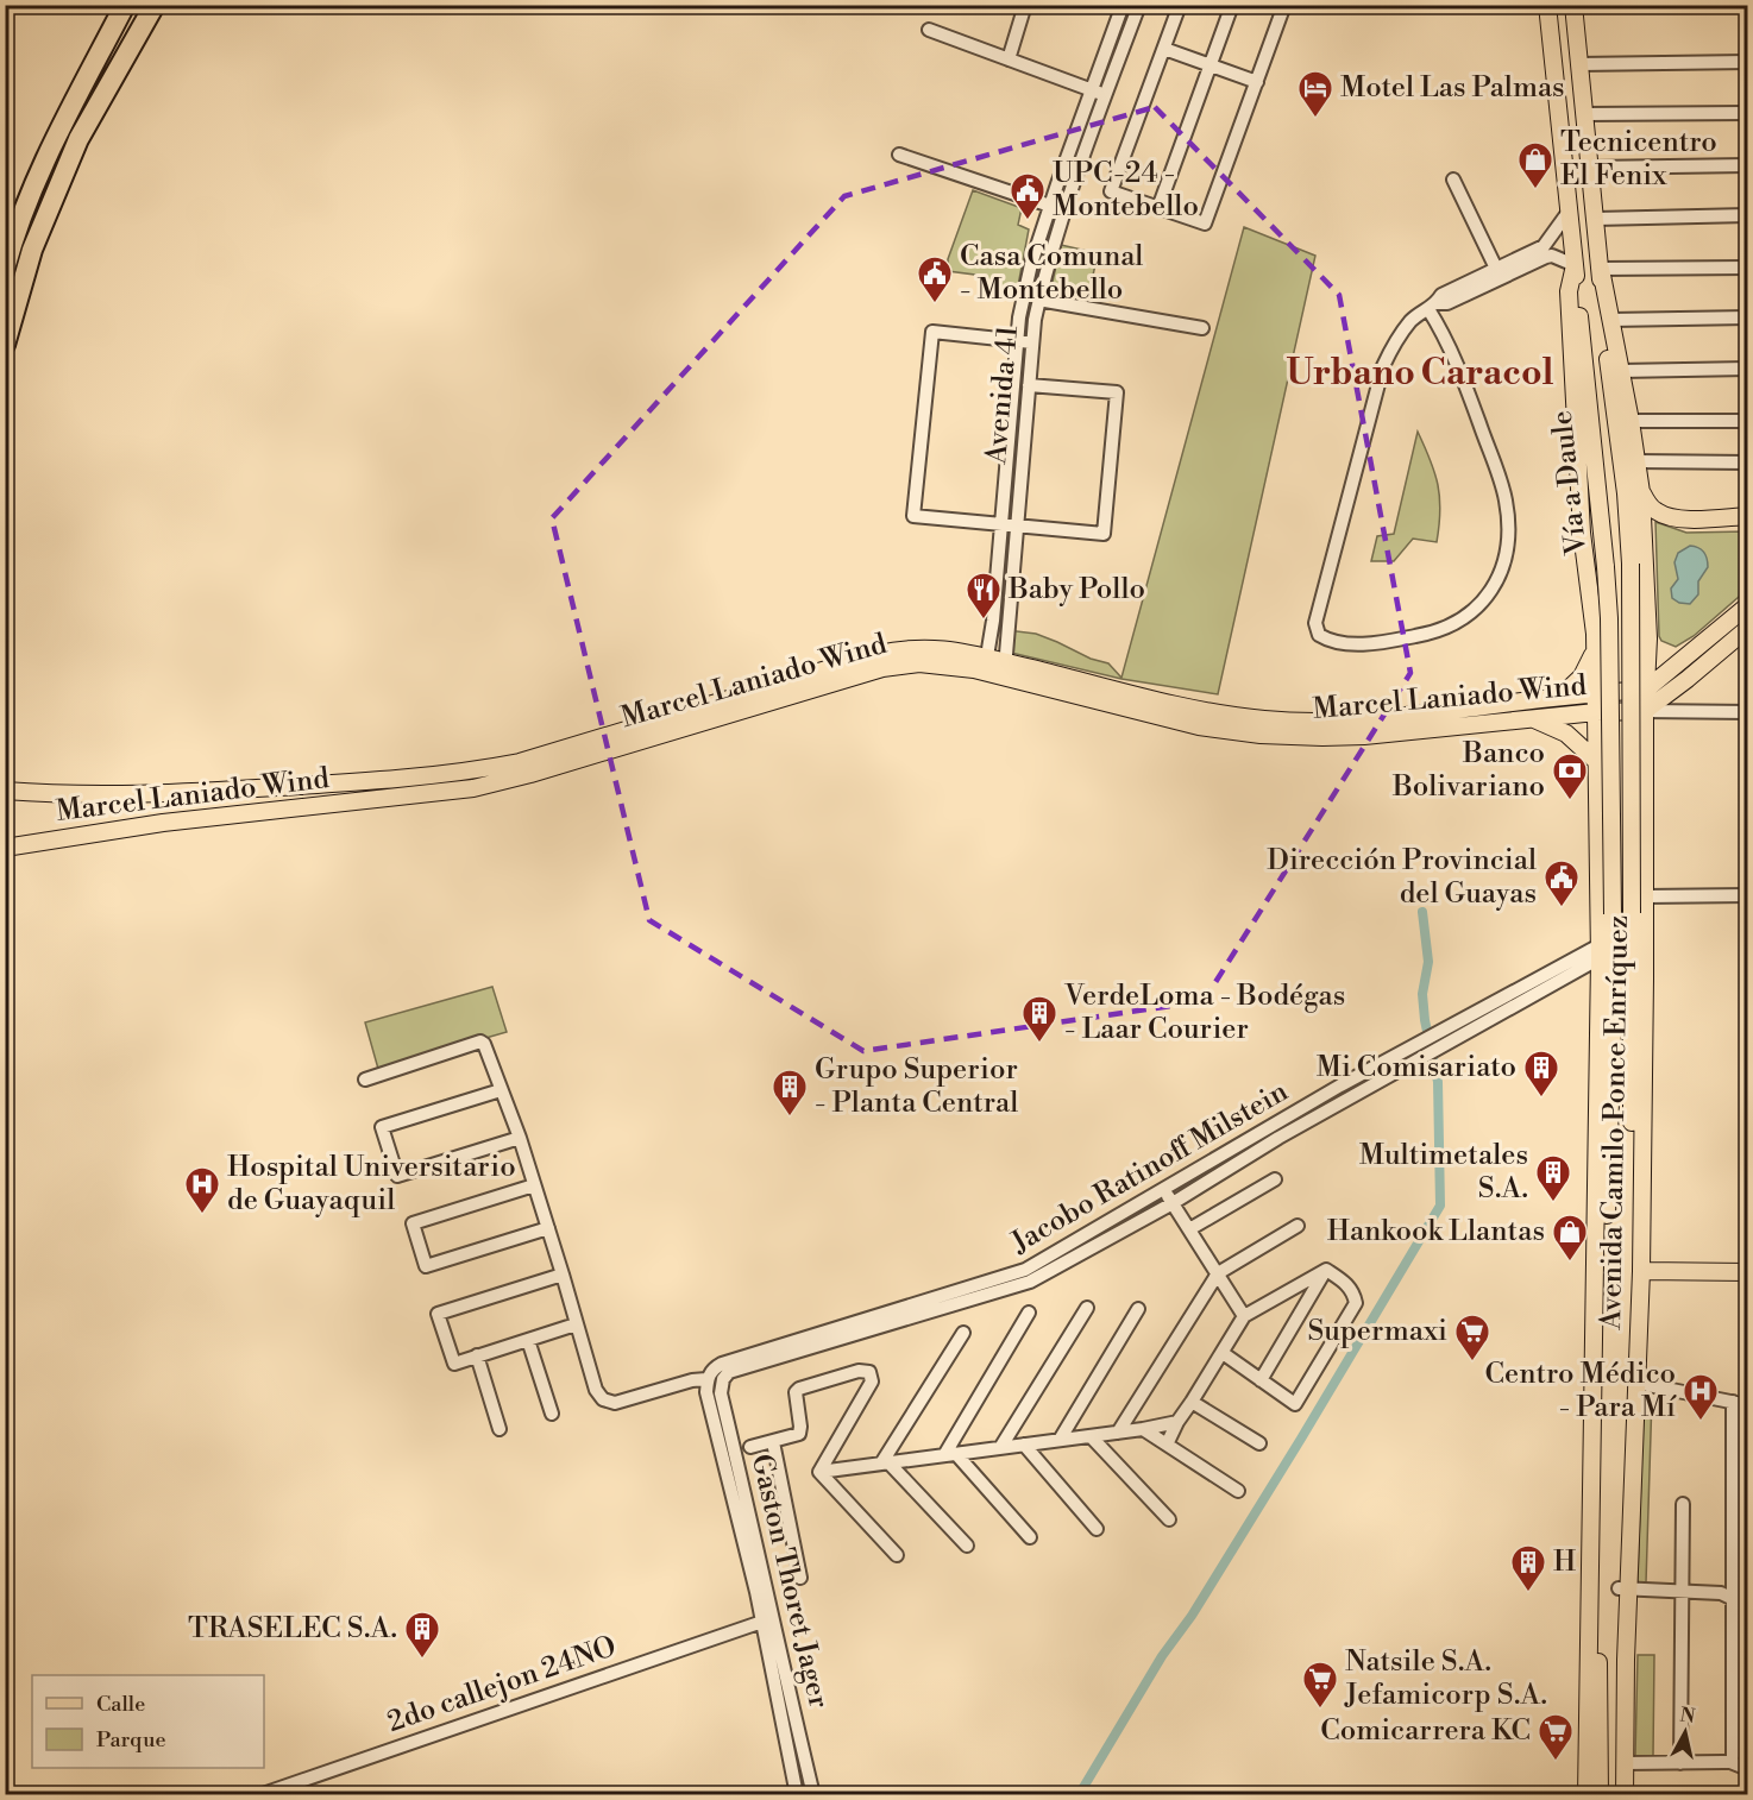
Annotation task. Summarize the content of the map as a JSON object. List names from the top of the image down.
{
  "streets": {
    "main road": ["Vía a Daule", "Marcel Laniado Wind", "Avenida Camilo Ponce Enríquez"],
    "street": [
      "Avenida 41",
      "Jacobo Ratinoff Milstein",
      "Gaston Thoret Jager",
      "2do callejon 24NO"
    ]
  },
  "crossings": [
    ["Avenida 41", "Marcel Laniado Wind"],
    ["Vía a Daule", "Avenida Camilo Ponce Enríquez"],
    ["Marcel Laniado Wind", "Avenida Camilo Ponce Enríquez"],
    ["Avenida Camilo Ponce Enríquez", "Jacobo Ratinoff Milstein"],
    ["Jacobo Ratinoff Milstein", "Gaston Thoret Jager"],
    ["Gaston Thoret Jager", "2do callejon 24NO"]
  ],
  "districts": ["Urbano Caracol"],
  "places": {
    "hotel": ["Motel Las Palmas"],
    "shop": ["Tecnicentro El Fenix", "Hankook Llantas"],
    "public building": ["UPC-24 - Montebello", "Casa Comunal - Montebello", "Dirección Provincial del Guayas"],
    "restaurant": ["Baby Pollo"],
    "bank": ["Banco Bolivariano"],
    "building": [
      "VerdeLoma - Bodégas - Laar Courier",
      "Mi Comisariato",
      "Grupo Superior - Planta Central",
      "Multimetales S.A.",
      "H",
      "TRASELEC S.A."
    ],
    "hospital": ["Hospital Universitario de Guayaquil", "Centro Médico - Para Mí"],
    "supermarket": ["Supermaxi", "Natsile S.A. Jefamicorp S.A.", "Comicarrera KC"]
  },
  "legend": ["Calle", "Parque"],
  "north": "top"
}
